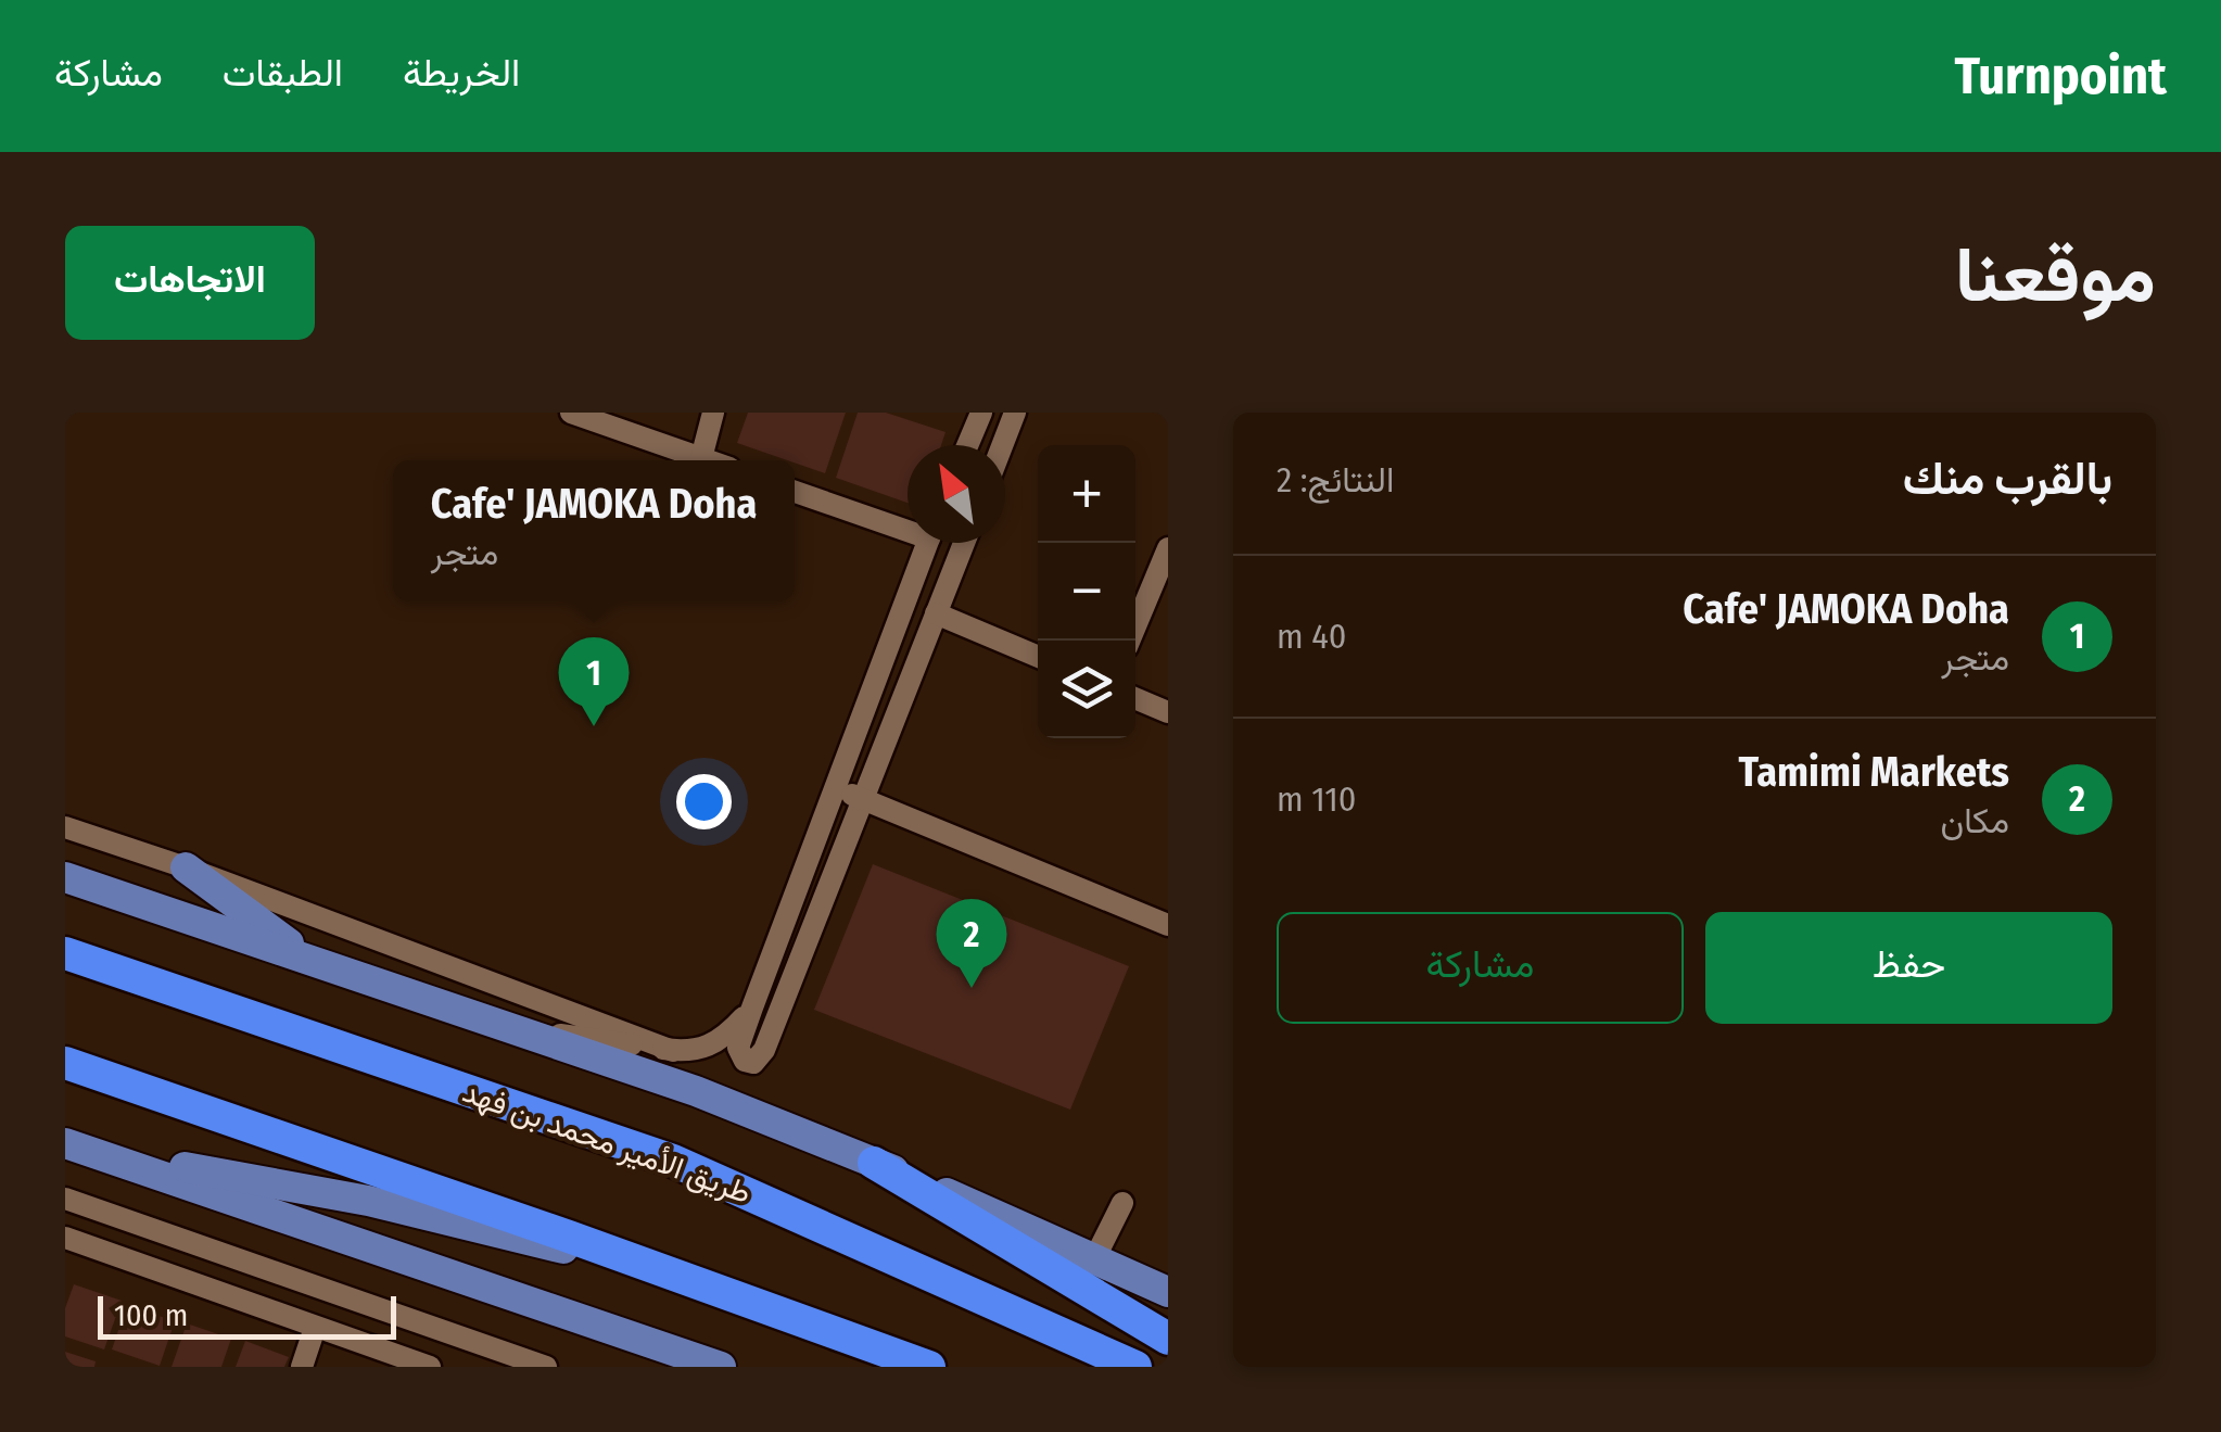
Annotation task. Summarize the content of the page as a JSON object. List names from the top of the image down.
{
  "streets": {
    "highway": ["طريق الأمير محمد بن فهد"]
  },
  "scale_bar": "100 m",
  "north": "top left",
  "page": {
    "header": "Turnpoint",
    "nav": ["الخريطة", "الطبقات", "مشاركة"],
    "title": "موقعنا",
    "buttons": [
      "الاتجاهات",
      ["حفظ", "مشاركة"]
    ],
    "heading": ["بالقرب منك", "النتائج: 2"],
    "map_buttons": ["+", "−"],
    "popup": ["Cafe' JAMOKA Doha", "متجر"],
    "list": [
      {
        "mark": "1",
        "name": "Cafe' JAMOKA Doha",
        "note": "متجر",
        "value": "40 m"
      },
      {
        "mark": "2",
        "name": "Tamimi Markets",
        "note": "مكان",
        "value": "110 m"
      }
    ],
    "pins": ["1", "2"],
    "scale": "100 m"
  }
}
